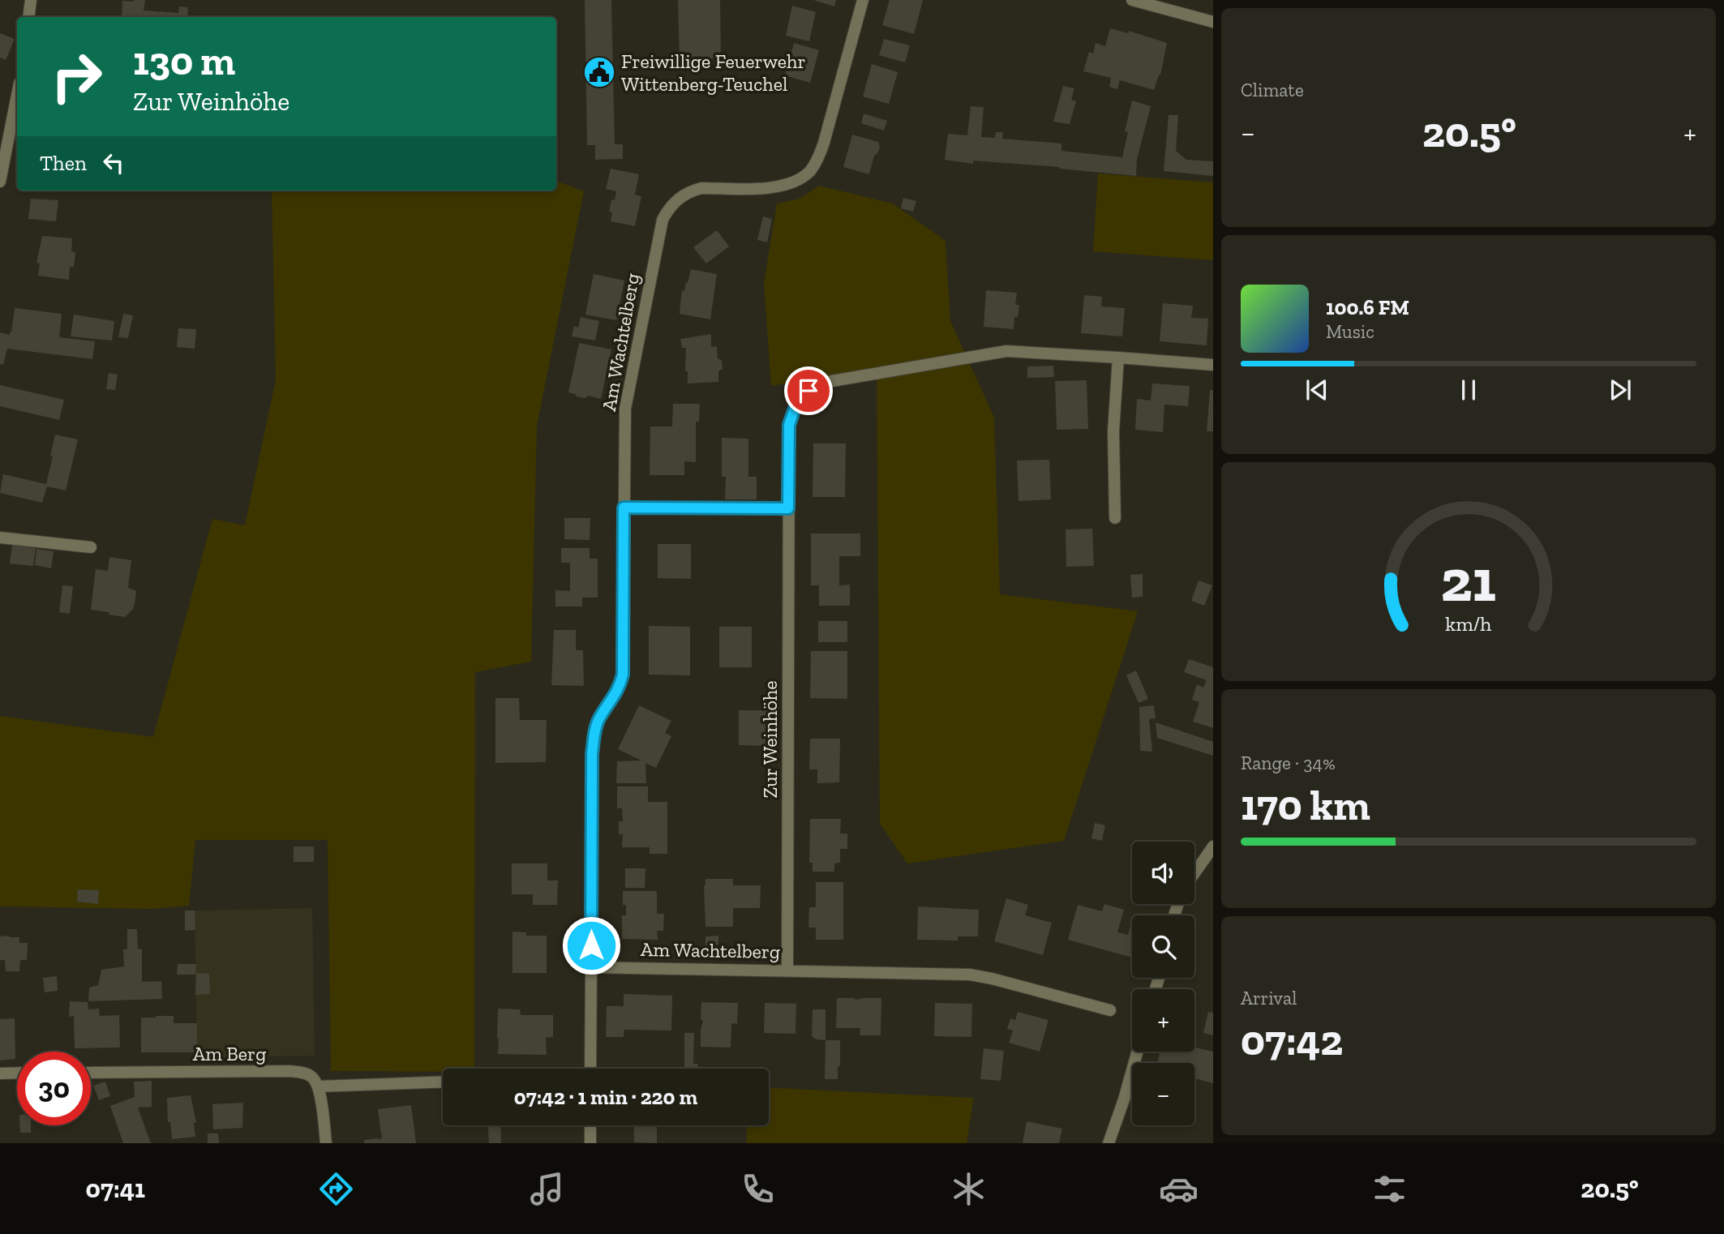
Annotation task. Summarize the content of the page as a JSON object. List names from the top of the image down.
{
  "streets": {
    "street": ["Am Wachtelberg", "Zur Weinhöhe", "Am Berg"]
  },
  "crossings": [
    ["Am Wachtelberg", "Zur Weinhöhe"]
  ],
  "places": {
    "public building": ["Freiwillige Feuerwehr Wittenberg-Teuchel"]
  },
  "page": {
    "tile": [
      "Climate",
      ["Range · 34%", "170 km"],
      ["Arrival", "07:42"]
    ],
    "turn": ["130 m", "Zur Weinhöhe"],
    "heat": ["−", "20.5°", "+"],
    "then": "Then",
    "song": ["100.6 FM", "Music"],
    "map_buttons": ["+", "−"],
    "limit": "30",
    "trip": "07:42 · 1 min · 220 m",
    "tabs": ["07:41", "20.5°"],
    "gauge": ["21", "km/h"]
  }
}
